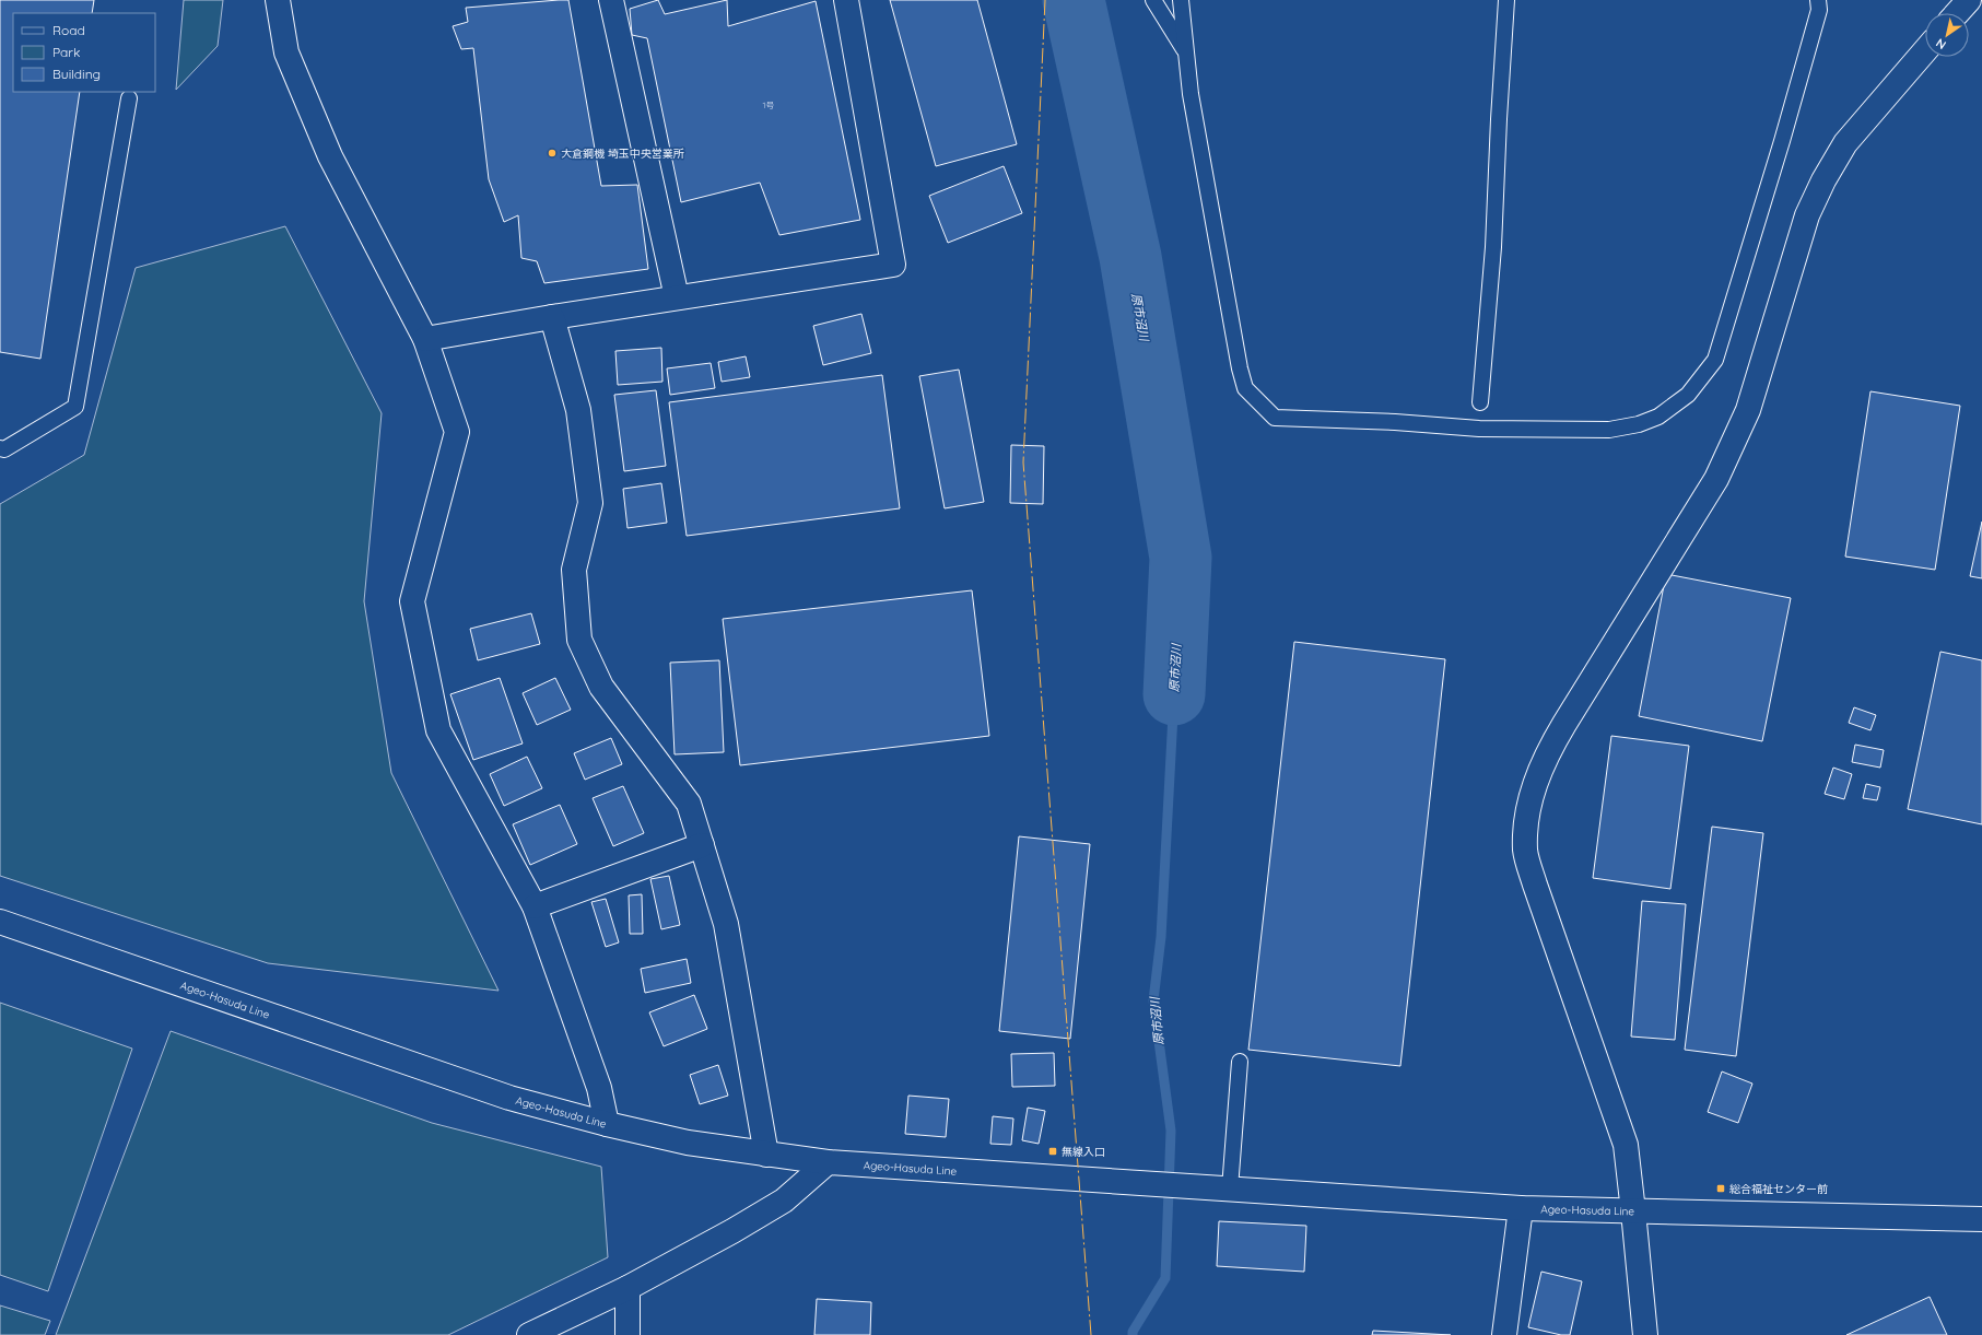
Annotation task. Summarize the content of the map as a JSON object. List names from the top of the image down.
{
  "streets": {
    "street": ["Ageo-Hasuda Line"]
  },
  "water": ["原市沼川"],
  "places": {
    "other": ["大倉鋼機 埼玉中央営業所"],
    "transit": ["無線入口", "総合福祉センター前"]
  },
  "house_numbers": ["1号"],
  "legend": ["Road", "Park", "Building"],
  "north": "bottom left"
}
